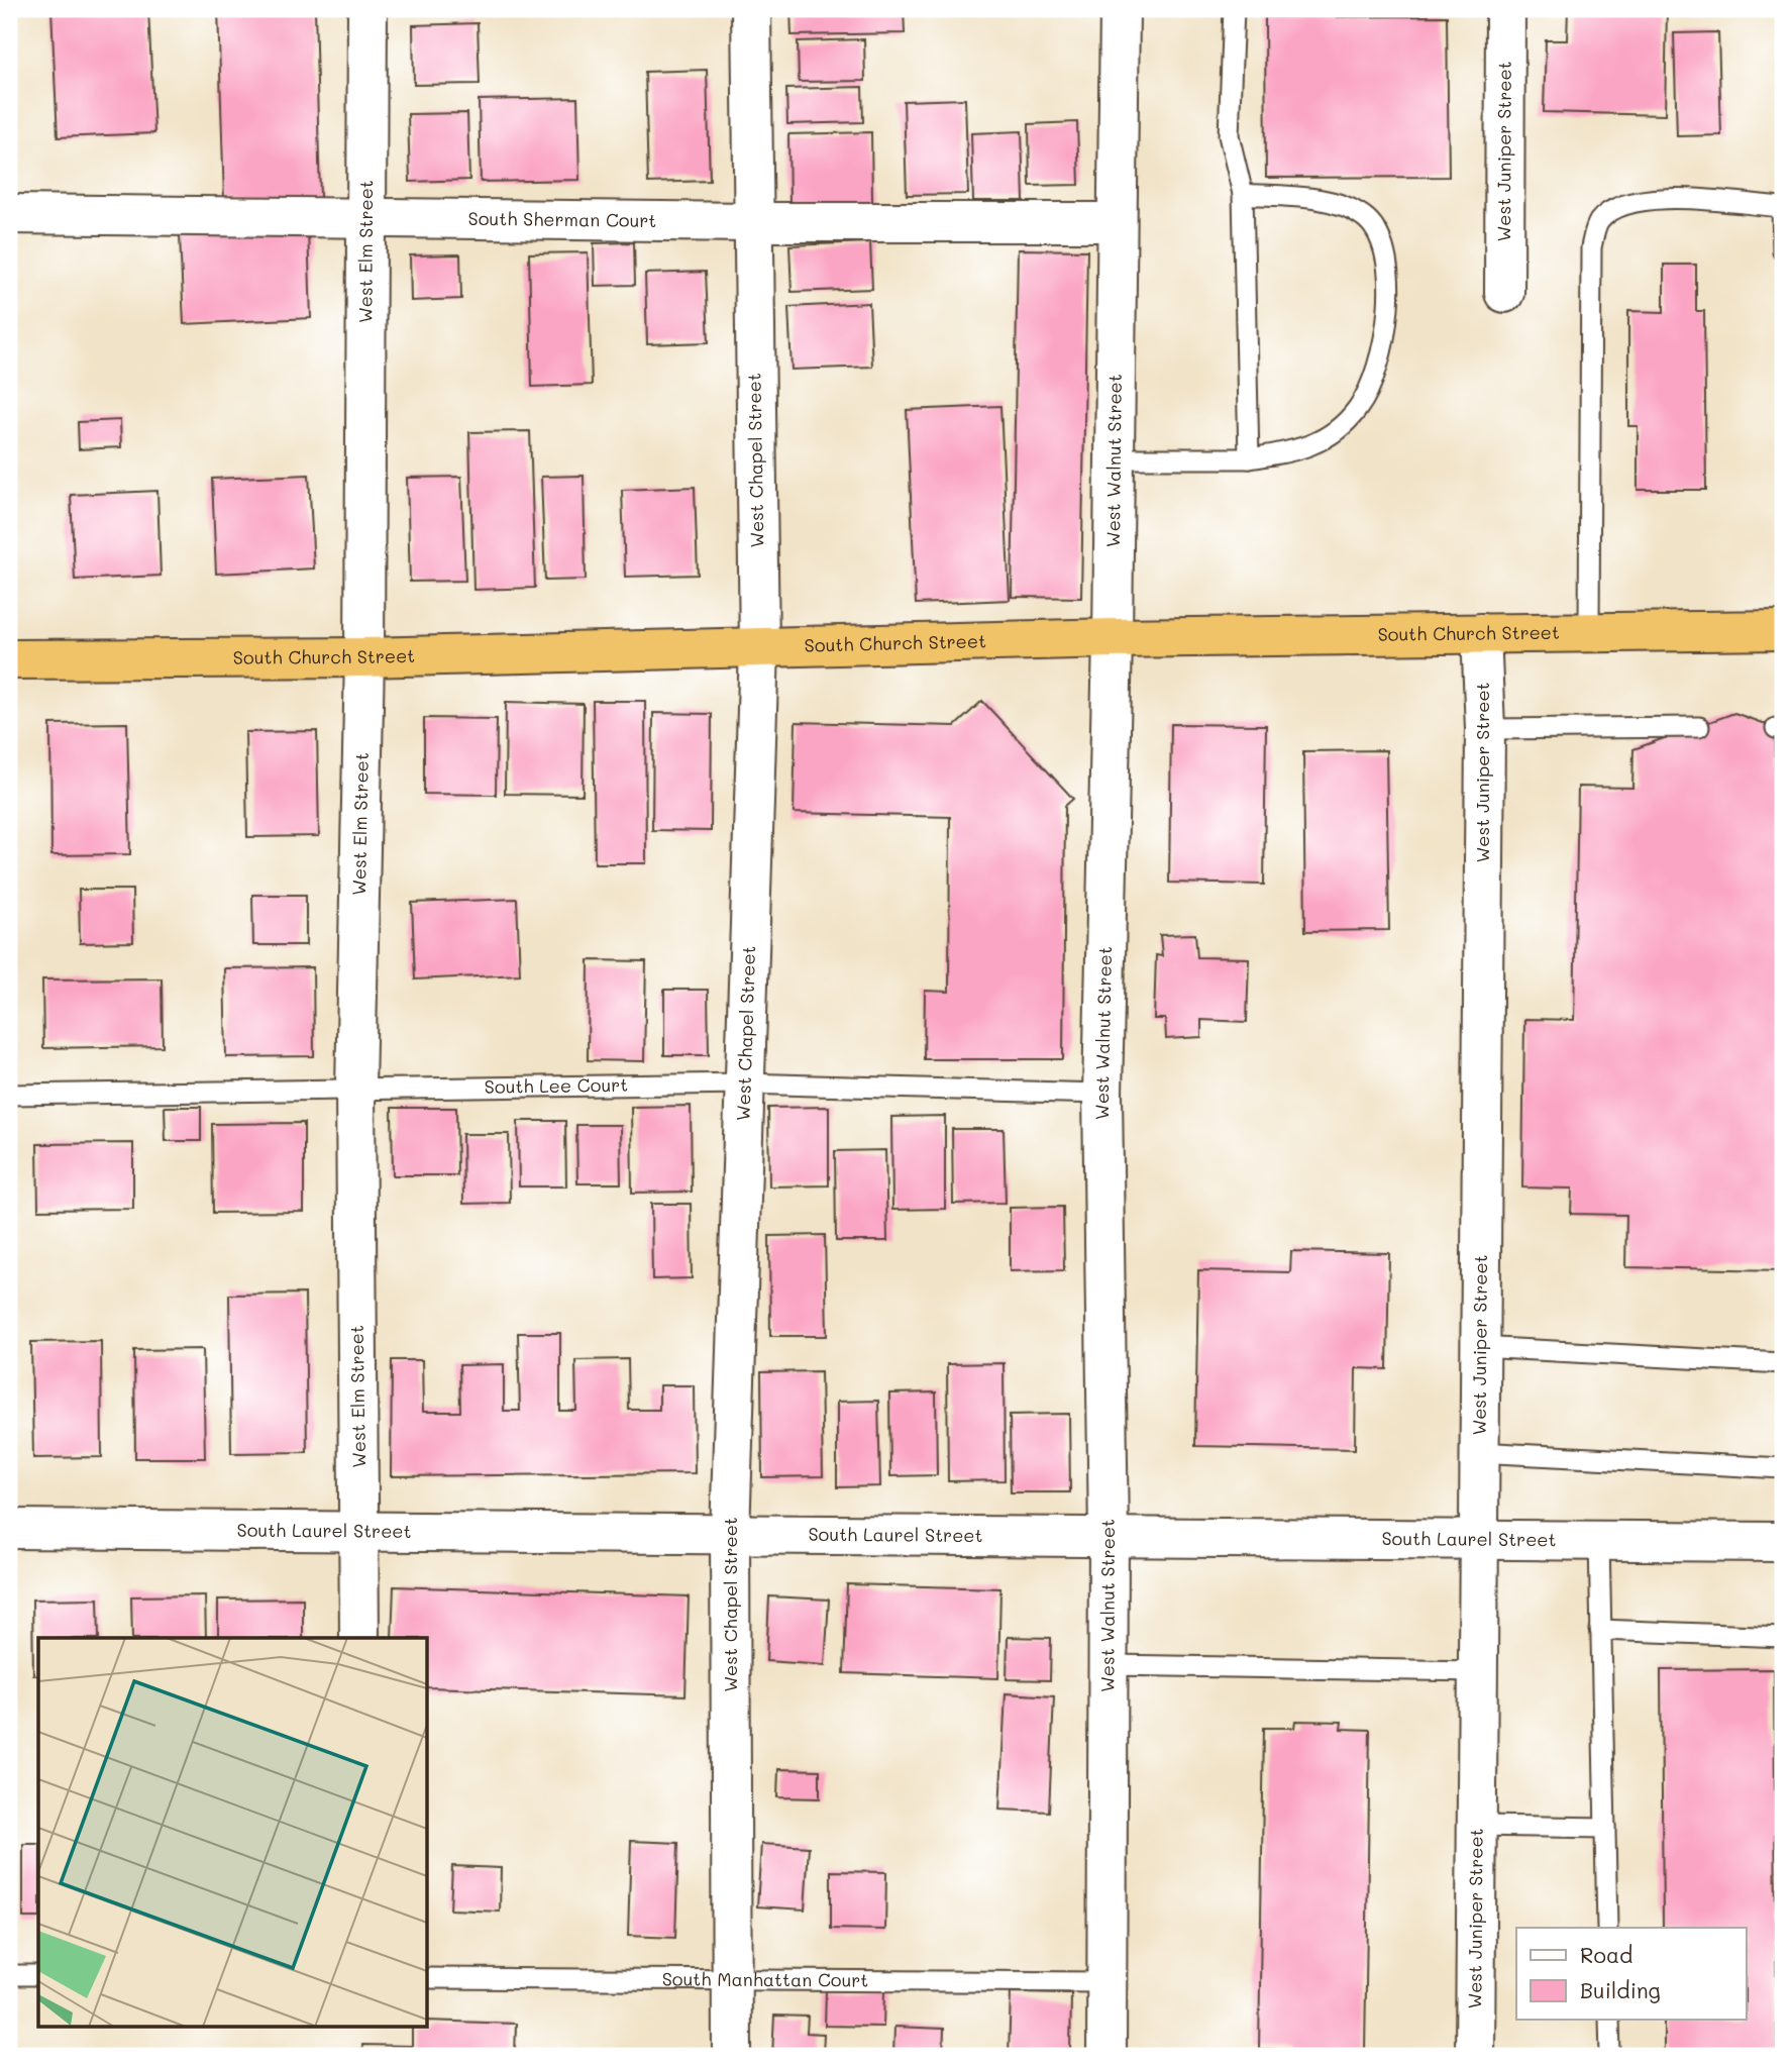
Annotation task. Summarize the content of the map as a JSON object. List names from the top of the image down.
{
  "streets": {
    "highway": ["South Church Street"],
    "street": [
      "West Juniper Street",
      "South Sherman Court",
      "West Elm Street",
      "West Chapel Street",
      "West Walnut Street",
      "South Laurel Street"
    ],
    "lane": ["South Lee Court", "South Manhattan Court"]
  },
  "crossings": [
    ["West Juniper Street", "South Church Street"],
    ["West Juniper Street", "South Laurel Street"],
    ["South Sherman Court", "West Elm Street"],
    ["South Sherman Court", "West Chapel Street"],
    ["South Sherman Court", "West Walnut Street"],
    ["West Elm Street", "South Church Street"],
    ["West Elm Street", "South Lee Court"],
    ["West Elm Street", "South Laurel Street"],
    ["West Chapel Street", "South Church Street"],
    ["West Chapel Street", "South Lee Court"],
    ["West Chapel Street", "South Laurel Street"],
    ["West Chapel Street", "South Manhattan Court"],
    ["West Walnut Street", "South Church Street"],
    ["West Walnut Street", "South Lee Court"],
    ["West Walnut Street", "South Laurel Street"],
    ["West Walnut Street", "South Manhattan Court"]
  ],
  "legend": ["Road", "Building"]
}
